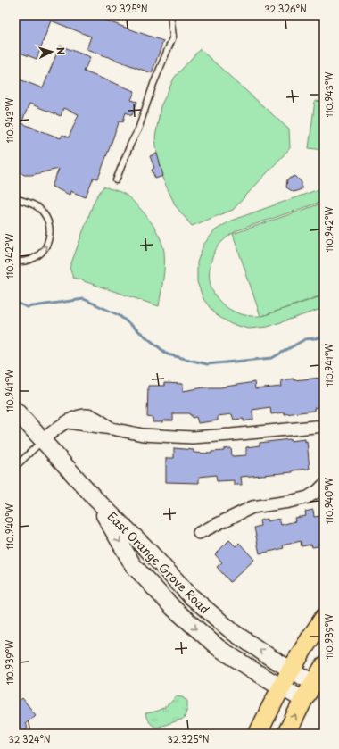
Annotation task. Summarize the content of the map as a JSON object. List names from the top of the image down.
{
  "streets": {
    "main road": ["East Orange Grove Road"]
  },
  "north": "right",
  "coordinates": [
    "32.325°N",
    "32.326°N",
    "110.943°W",
    "110.942°W",
    "110.941°W",
    "110.940°W",
    "110.939°W",
    "32.324°N"
  ]
}
